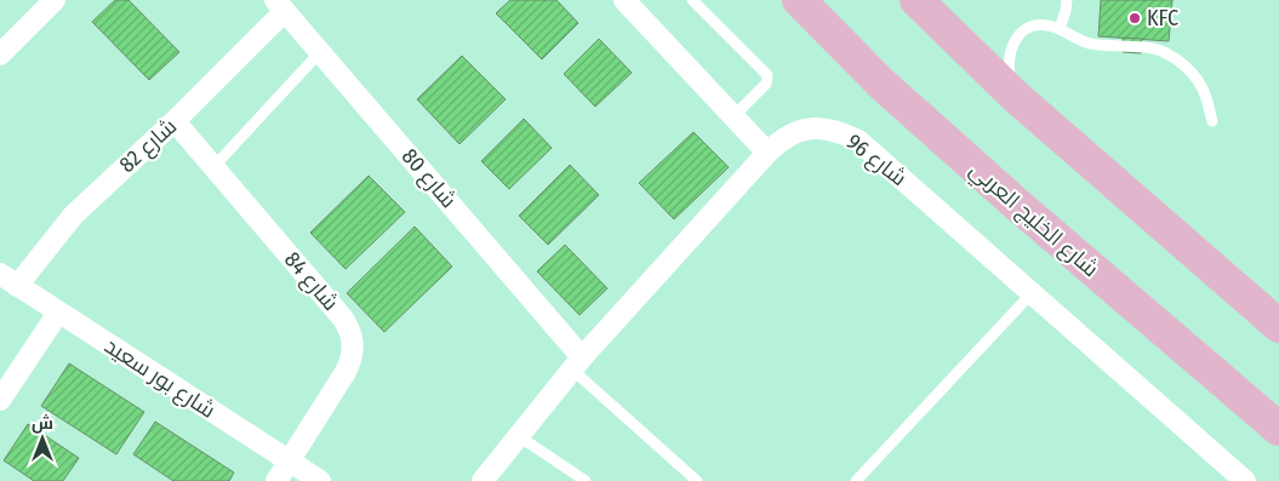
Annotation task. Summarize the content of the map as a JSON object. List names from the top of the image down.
{
  "streets": {
    "main road": ["شارع الخليج العربي"],
    "street": [
      "شارع 82",
      "شارع 96",
      "شارع 80",
      "شارع 84",
      "شارع بور سعيد"
    ]
  },
  "crossings": [
    ["شارع 82", "شارع 80"],
    ["شارع 82", "شارع 84"],
    ["شارع 82", "شارع بور سعيد"],
    ["شارع 96", "شارع 80"],
    ["شارع 84", "شارع بور سعيد"]
  ],
  "places": ["KFC"],
  "north": "top"
}
